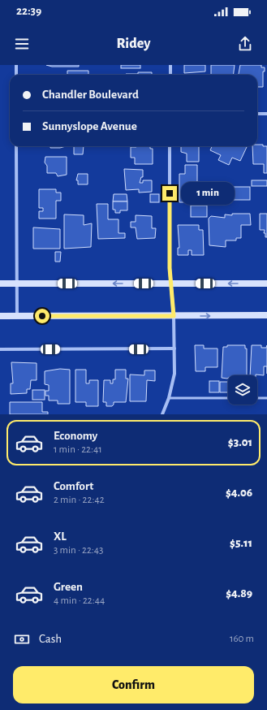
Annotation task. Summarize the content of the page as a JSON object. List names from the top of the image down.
{
  "page": {
    "status": "22:39",
    "header": "Ridey",
    "banner": ["Chandler Boulevard", "Sunnyslope Avenue"],
    "bubble": "1 min",
    "list": [
      {
        "name": "Economy",
        "note": "1 min · 22:41",
        "value": "$3.01"
      },
      {
        "name": "Comfort",
        "note": "2 min · 22:42",
        "value": "$4.06"
      },
      {
        "name": "XL",
        "note": "3 min · 22:43",
        "value": "$5.11"
      },
      {
        "name": "Green",
        "note": "4 min · 22:44",
        "value": "$4.89"
      }
    ],
    "pay": ["Cash", "160 m"],
    "buttons": "Confirm"
  }
}
